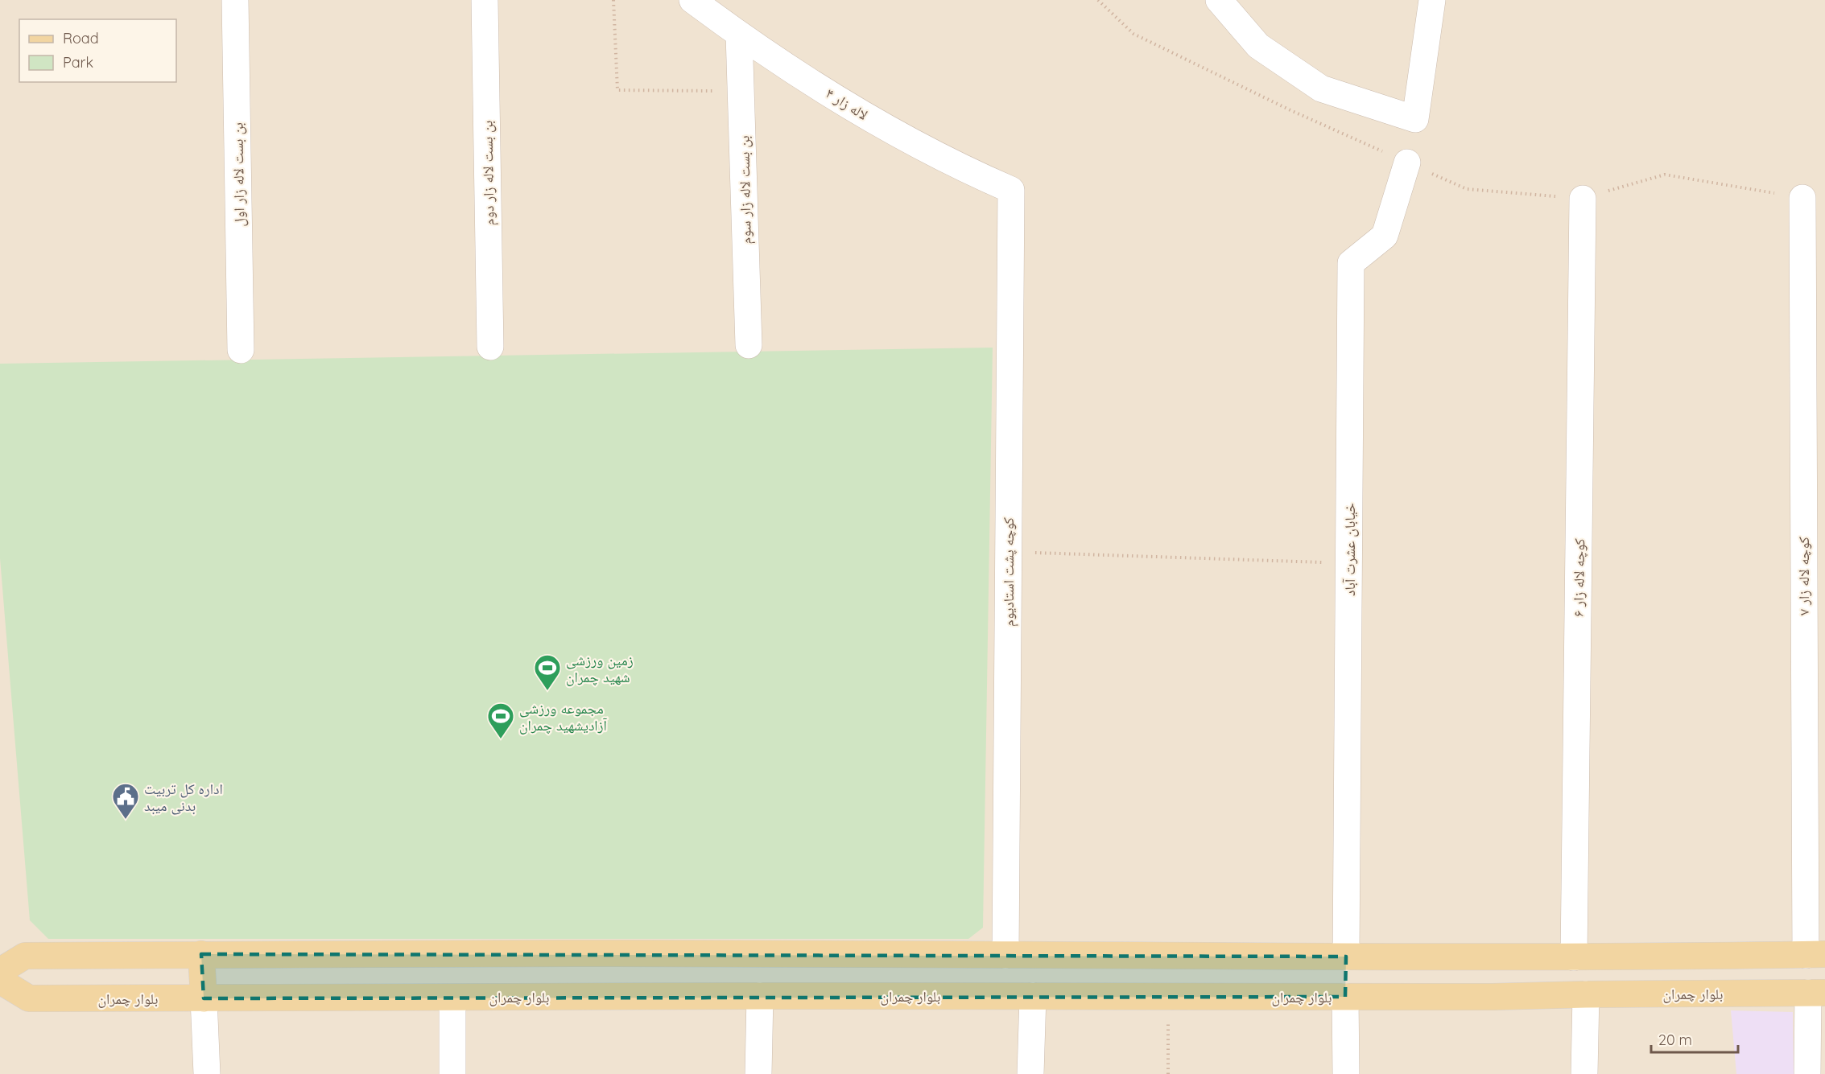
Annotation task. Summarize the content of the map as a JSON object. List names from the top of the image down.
{
  "streets": {
    "main road": ["بلوار چمران"],
    "street": [
      "لاله زار ۴",
      "بن بست لاله زار دوم",
      "بن بست لاله زار اول",
      "بن بست لاله زار سوم",
      "خیابان عشرت آباد",
      "کوچه پشت استادیوم",
      "کوچه لاله زار ۷",
      "کوچه لاله زار ۶"
    ]
  },
  "crossings": [
    ["لاله زار ۴", "بن بست لاله زار سوم"],
    ["لاله زار ۴", "کوچه پشت استادیوم"]
  ],
  "places": {
    "sports": ["زمین ورزشی شهید چمران", "مجموعه ورزشی آزادیشهید چمران"],
    "public building": ["اداره کل تربیت بدنی میبد"]
  },
  "legend": ["Road", "Park"],
  "scale_bar": "20 m"
}
